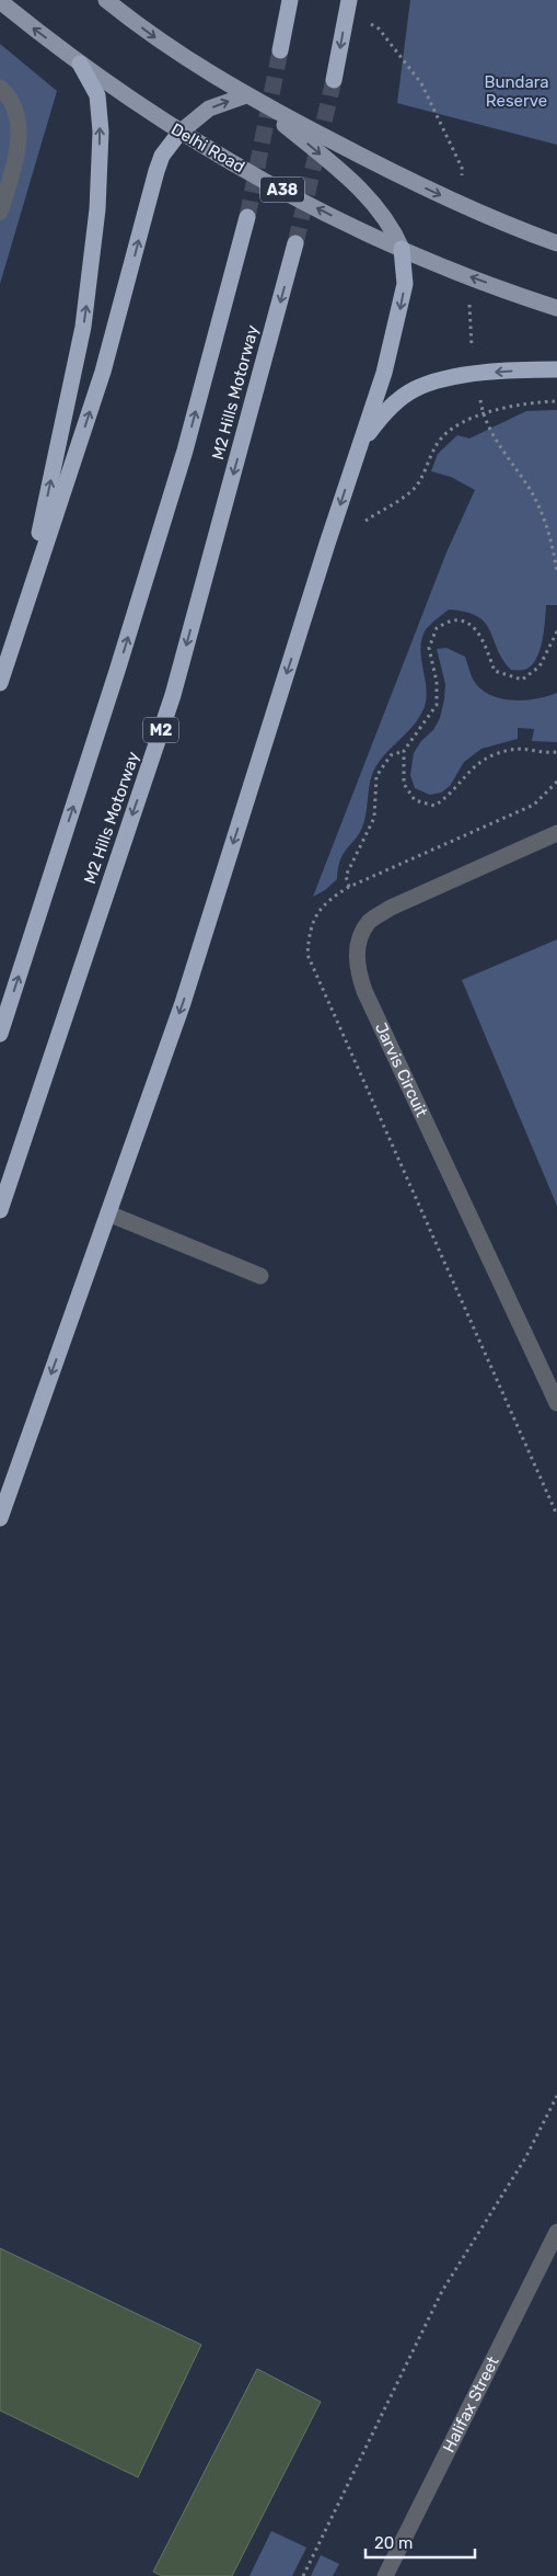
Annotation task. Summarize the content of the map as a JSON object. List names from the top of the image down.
{
  "streets": {
    "highway": ["M2 Hills Motorway", "M2"],
    "main road": ["Delhi Road", "A38"],
    "street": ["Jarvis Circuit", "Halifax Street"]
  },
  "parks": ["Bundara Reserve"],
  "scale_bar": "20 m"
}
